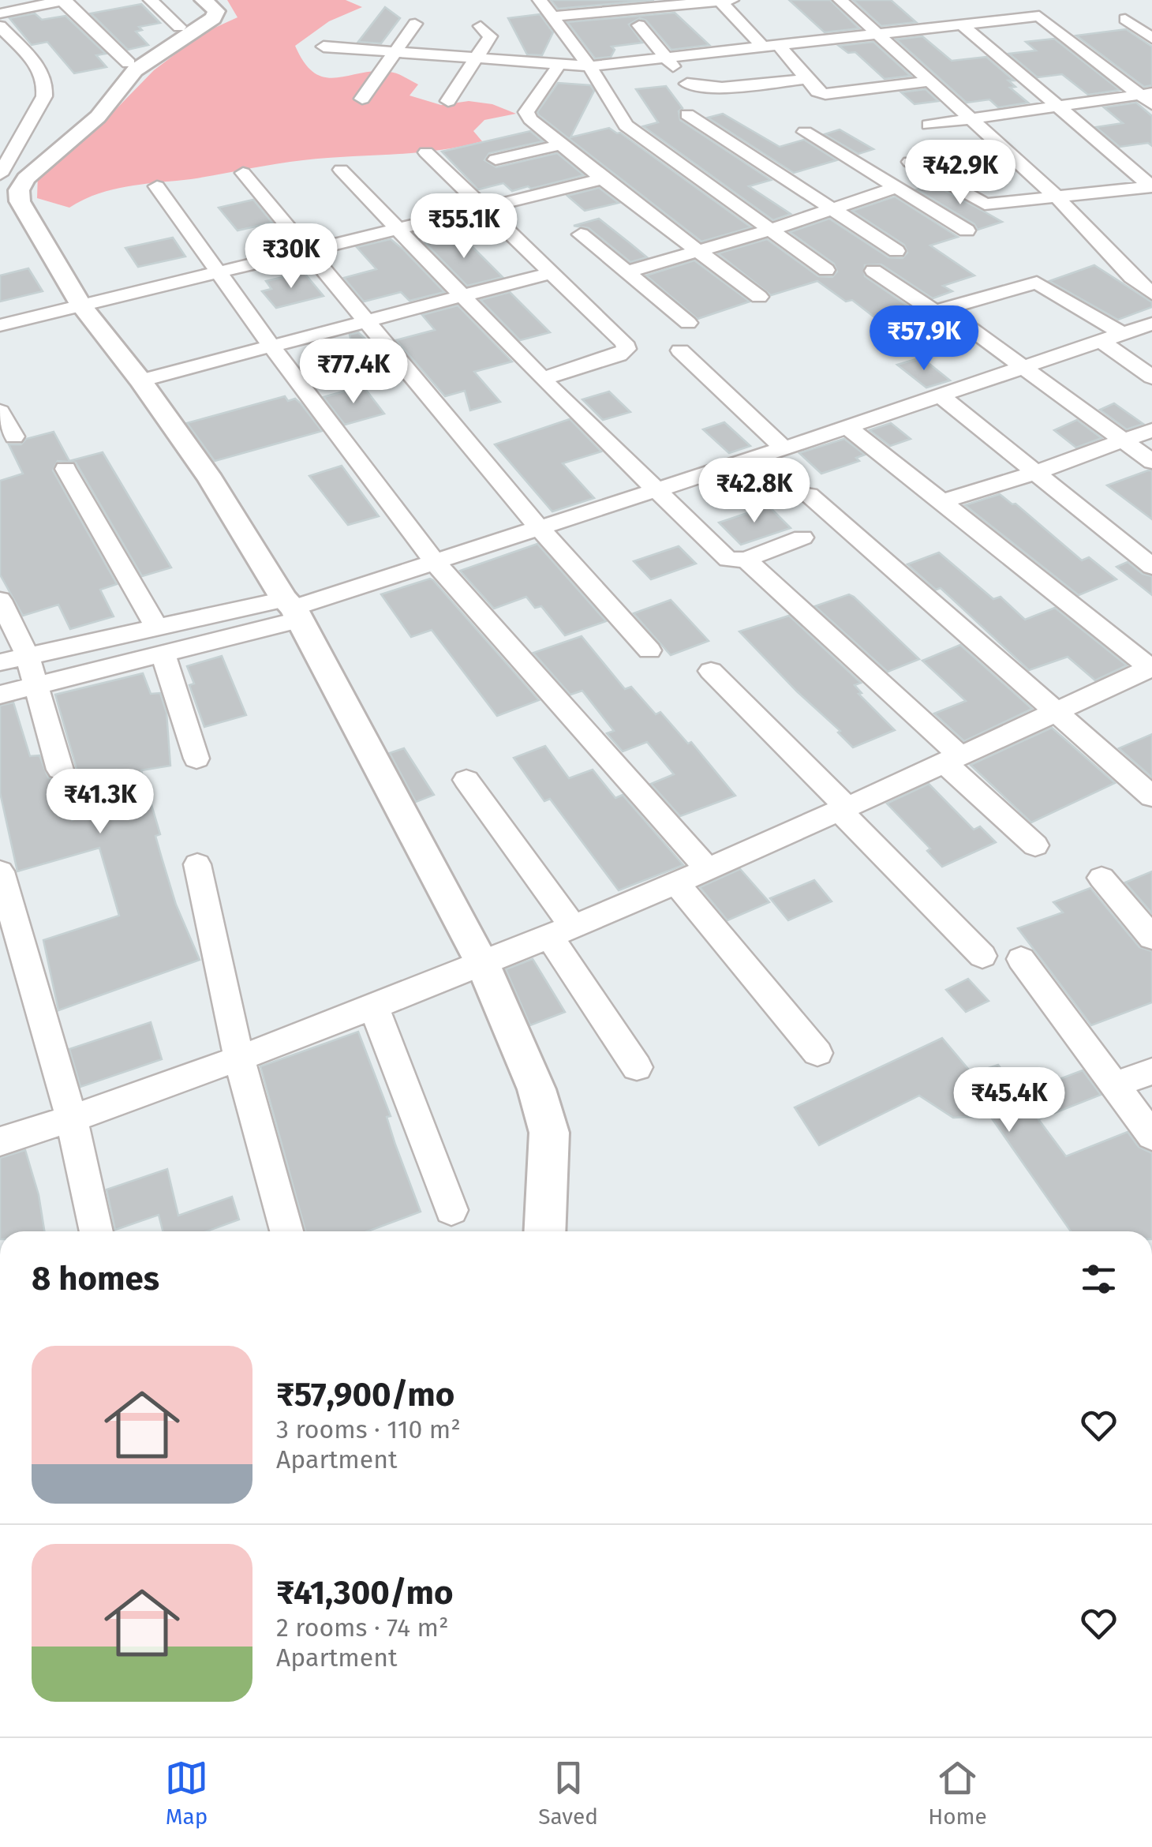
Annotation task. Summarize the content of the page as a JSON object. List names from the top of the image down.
{
  "page": {
    "price": [
      "₹42.9K",
      "₹55.1K",
      "₹30K",
      "₹57.9K",
      "₹77.4K",
      "₹42.8K",
      "₹41.3K",
      "₹45.4K"
    ],
    "heading": "8 homes",
    "list": [
      {
        "name": "₹57,900/mo",
        "note": "3 rooms · 110 m² · Apartment"
      },
      {
        "name": "₹41,300/mo",
        "note": "2 rooms · 74 m² · Apartment"
      }
    ],
    "tabs": ["Map", "Saved", "Home"]
  }
}
